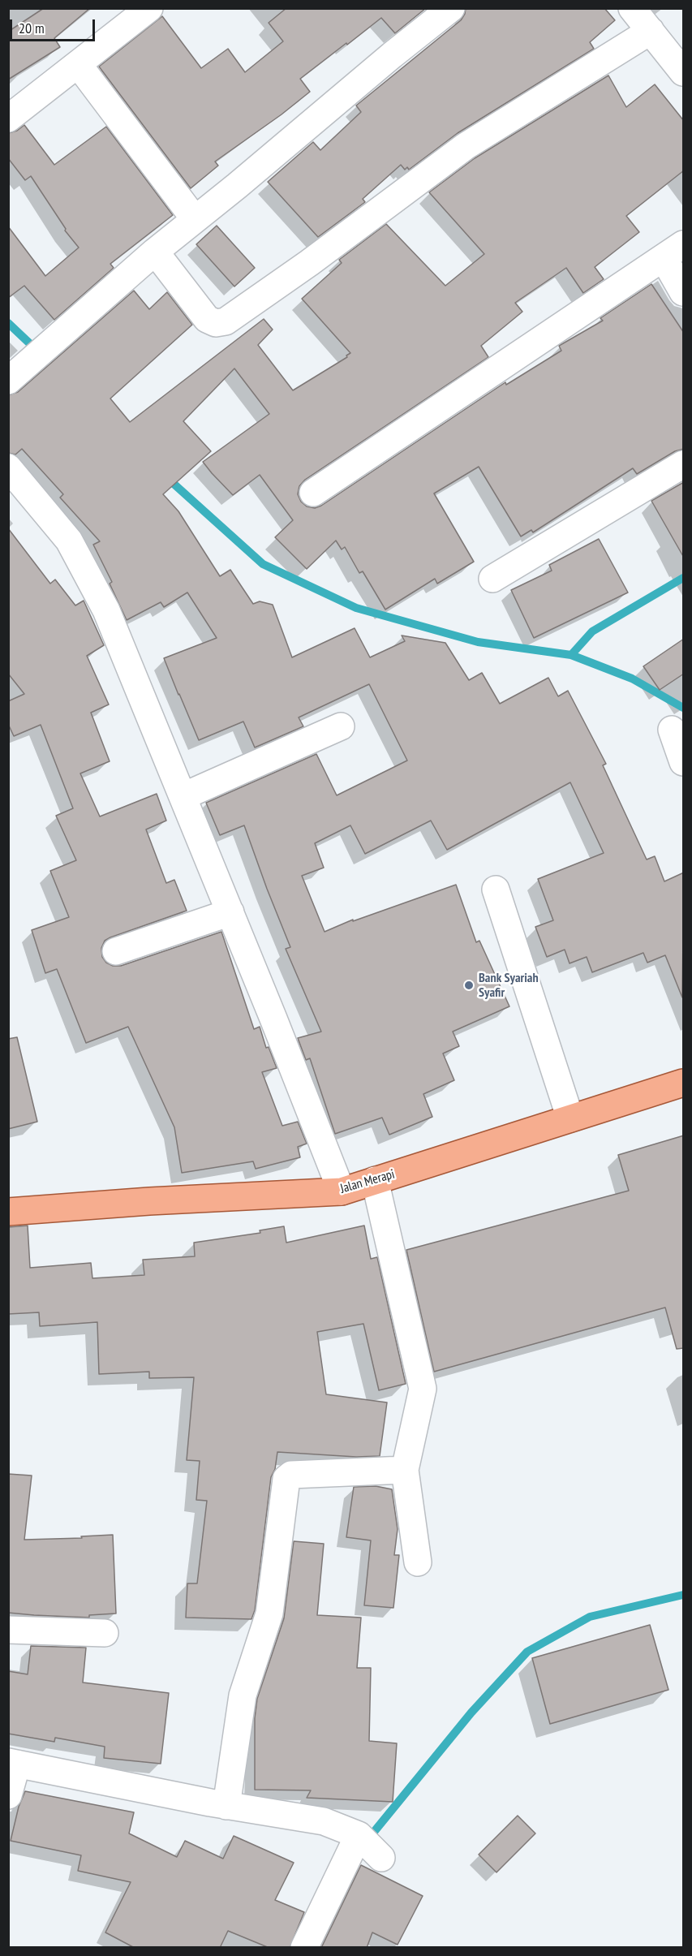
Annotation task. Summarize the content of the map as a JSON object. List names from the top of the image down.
{
  "streets": {
    "main road": ["Jalan Merapi"]
  },
  "places": ["Bank Syariah Syafir"],
  "scale_bar": "20 m"
}
